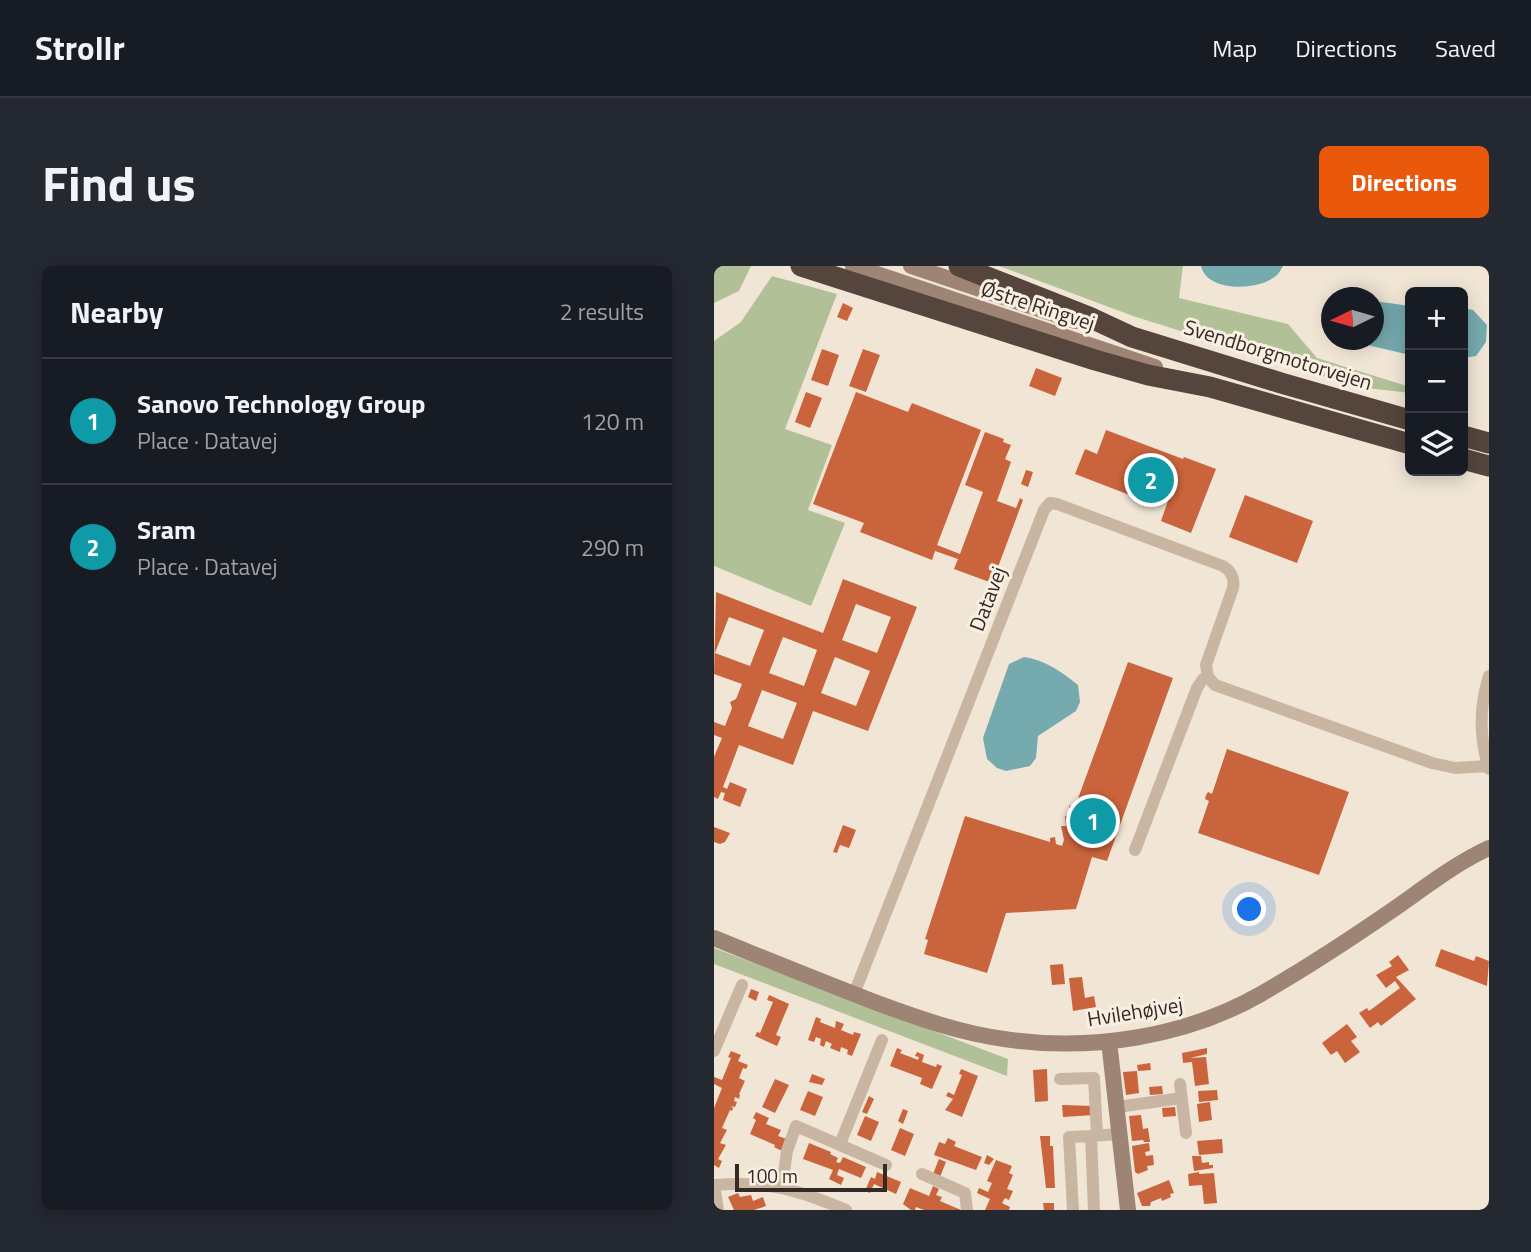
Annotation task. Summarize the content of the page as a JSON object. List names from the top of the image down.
{
  "streets": {
    "highway": ["Svendborgmotorvejen"],
    "street": ["Østre Ringvej", "Datavej", "Hvilehøjvej"]
  },
  "crossings": [
    ["Østre Ringvej", "Svendborgmotorvejen"],
    ["Datavej", "Hvilehøjvej"]
  ],
  "scale_bar": "100 m",
  "north": "left",
  "page": {
    "header": "Strollr",
    "nav": ["Map", "Directions", "Saved"],
    "title": "Find us",
    "buttons": "Directions",
    "heading": ["Nearby", "2 results"],
    "map_buttons": ["+", "−"],
    "list": [
      {
        "mark": "1",
        "name": "Sanovo Technology Group",
        "note": "Place · Datavej",
        "value": "120 m"
      },
      {
        "mark": "2",
        "name": "Sram",
        "note": "Place · Datavej",
        "value": "290 m"
      }
    ],
    "pins": ["2", "1"],
    "scale": "100 m"
  }
}
